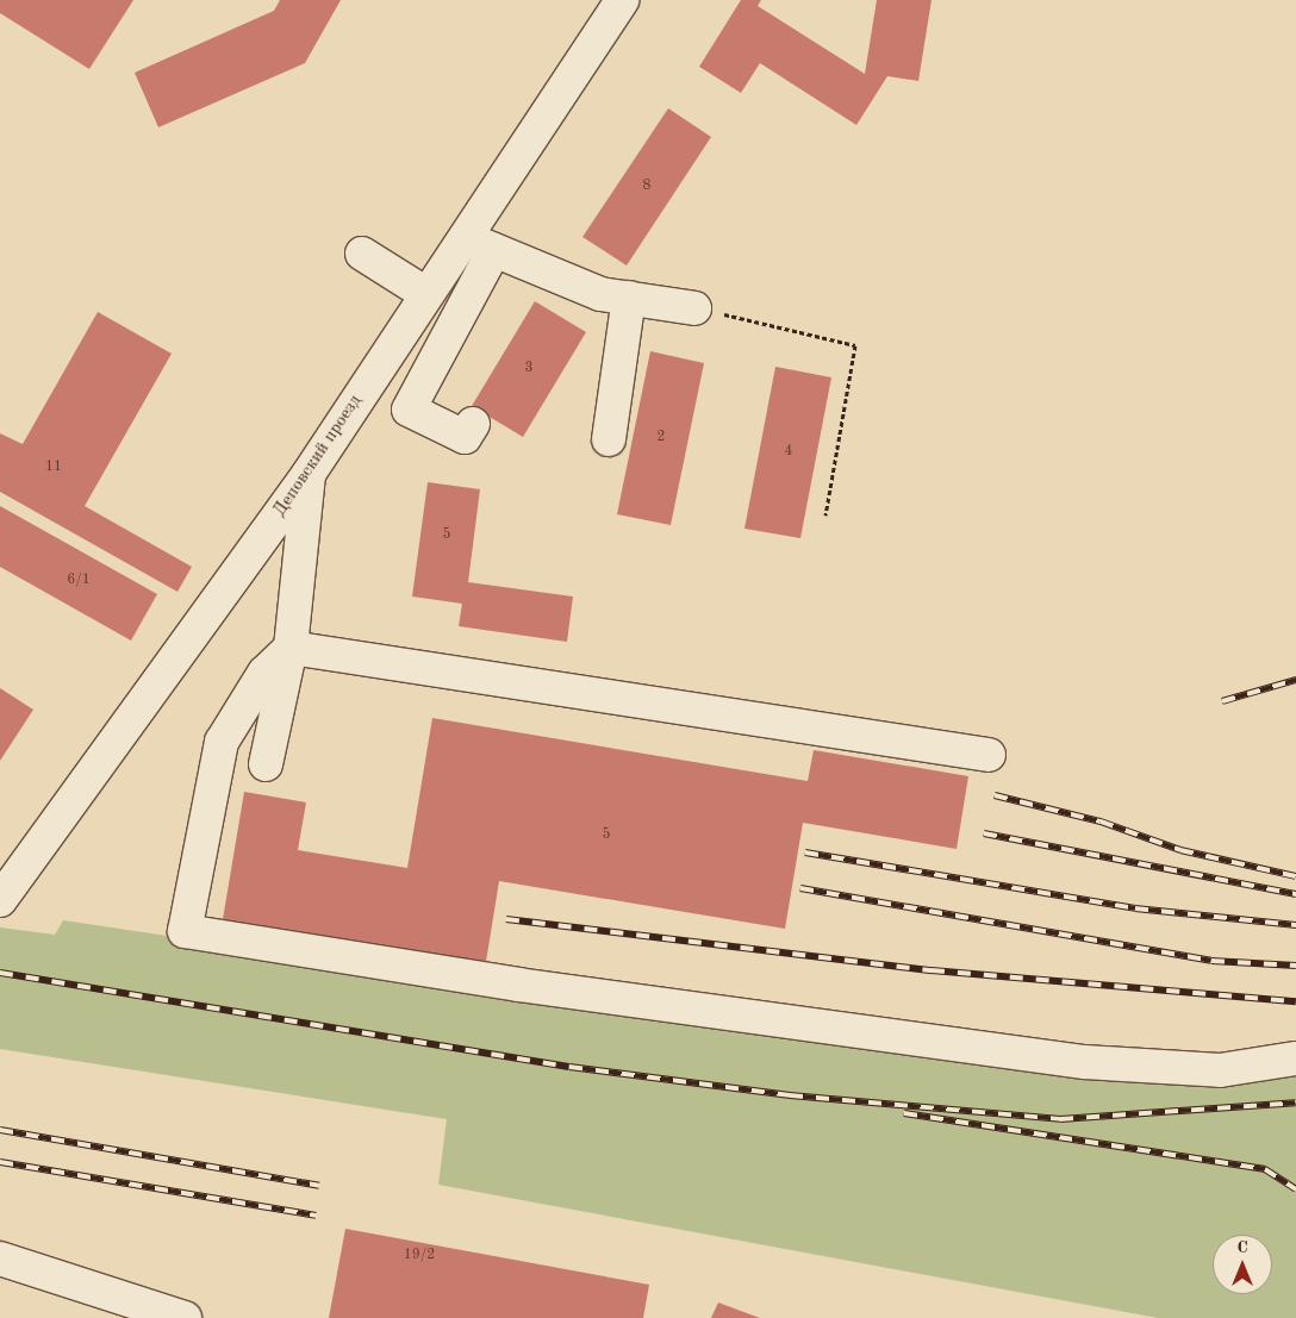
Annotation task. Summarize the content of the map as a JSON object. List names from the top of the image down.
{
  "streets": {
    "street": ["Деповский проезд"]
  },
  "house_numbers": [
    "8",
    "3",
    "2",
    "4",
    "11",
    "5",
    "6/1",
    "5",
    "19/2"
  ],
  "north": "top"
}
